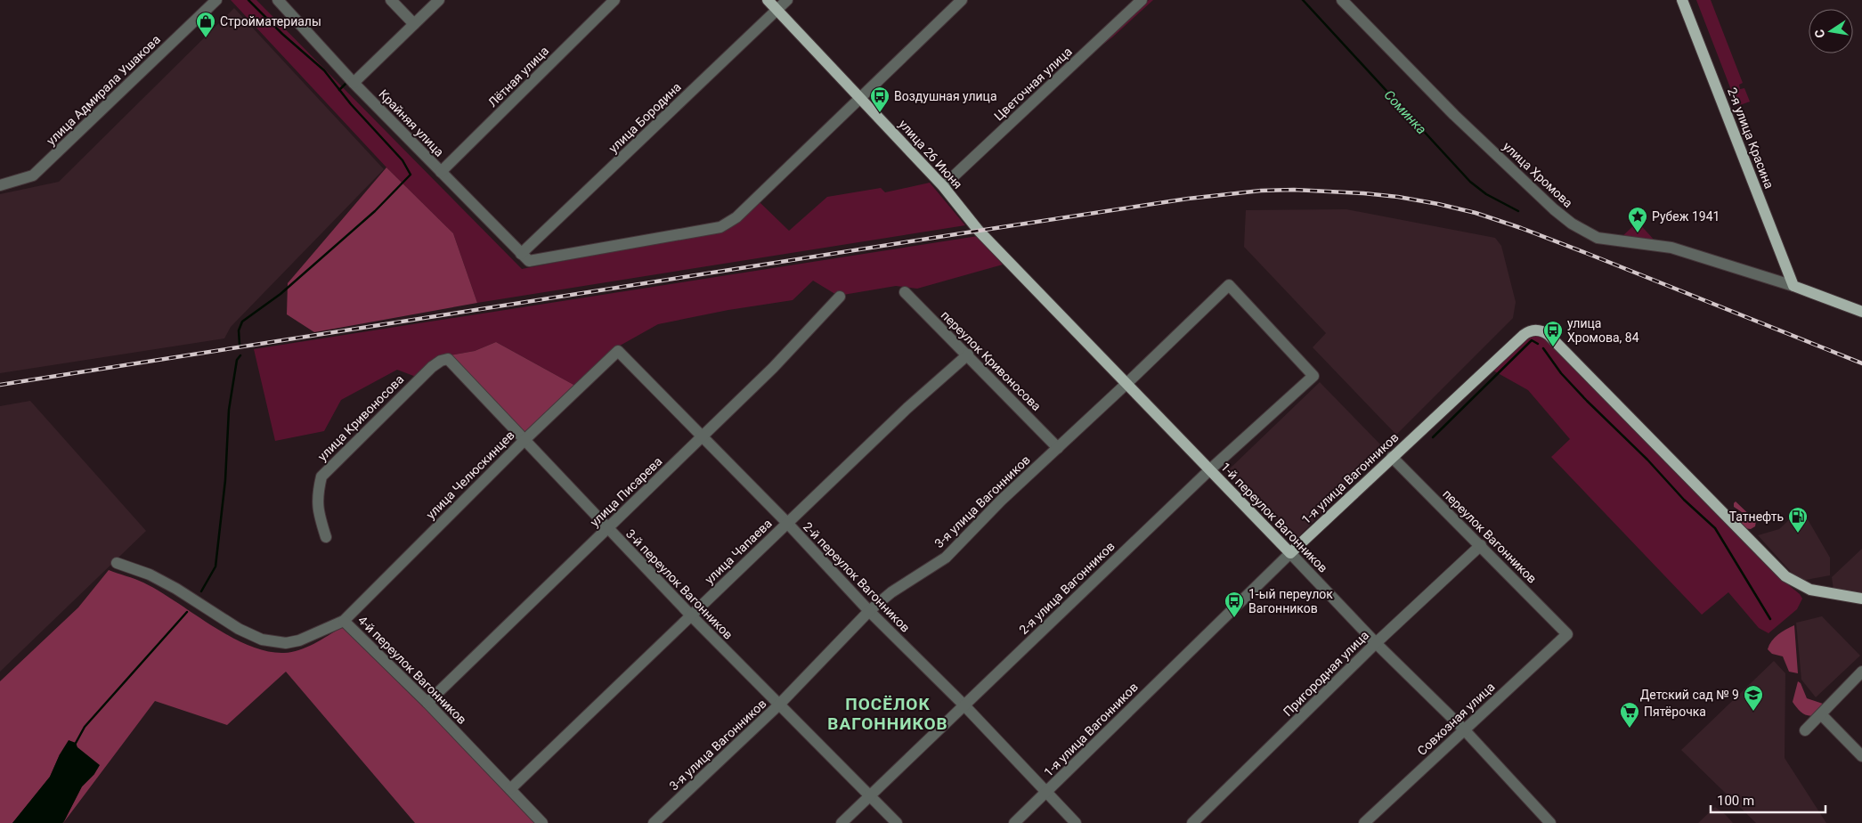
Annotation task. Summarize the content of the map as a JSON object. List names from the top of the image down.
{
  "streets": {
    "main road": [
      "2-я улица Красина",
      "улица 26 Июня",
      "1-я улица Вагонников",
      "1-й переулок Вагонников"
    ],
    "street": [
      "Лётная улица",
      "Цветочная улица",
      "улица Адмирала Ушакова",
      "улица Бородина",
      "Крайняя улица",
      "улица Хромова",
      "переулок Кривоносова",
      "улица Кривоносова",
      "улица Челюскинцев",
      "улица Писарева",
      "3-я улица Вагонников",
      "переулок Вагонников",
      "улица Чапаева",
      "2-й переулок Вагонников",
      "3-й переулок Вагонников",
      "2-я улица Вагонников",
      "4-й переулок Вагонников",
      "Пригородная улица",
      "Совхозная улица"
    ]
  },
  "crossings": [
    ["Лётная улица", "Крайняя улица"],
    ["Цветочная улица", "улица 26 Июня"],
    ["улица Бородина", "Крайняя улица"],
    ["улица Бородина", "улица 26 Июня"],
    ["2-я улица Красина", "улица Хромова"],
    ["улица 26 Июня", "1-й переулок Вагонников"],
    ["переулок Кривоносова", "3-я улица Вагонников"],
    ["переулок Кривоносова", "улица Чапаева"],
    ["улица Кривоносова", "3-й переулок Вагонников"],
    ["улица Челюскинцев", "2-й переулок Вагонников"],
    ["улица Челюскинцев", "3-й переулок Вагонников"],
    ["улица Челюскинцев", "4-й переулок Вагонников"],
    ["1-я улица Вагонников", "1-й переулок Вагонников"],
    ["1-я улица Вагонников", "переулок Вагонников"],
    ["1-я улица Вагонников", "2-й переулок Вагонников"],
    ["улица Писарева", "2-й переулок Вагонников"],
    ["улица Писарева", "3-й переулок Вагонников"],
    ["улица Писарева", "4-й переулок Вагонников"],
    ["3-я улица Вагонников", "1-й переулок Вагонников"],
    ["3-я улица Вагонников", "2-й переулок Вагонников"],
    ["3-я улица Вагонников", "3-й переулок Вагонников"],
    ["3-я улица Вагонников", "2-я улица Вагонников"],
    ["1-й переулок Вагонников", "2-я улица Вагонников"],
    ["1-й переулок Вагонников", "Пригородная улица"],
    ["1-й переулок Вагонников", "Совхозная улица"],
    ["переулок Вагонников", "Пригородная улица"],
    ["переулок Вагонников", "Совхозная улица"],
    ["улица Чапаева", "2-й переулок Вагонников"],
    ["улица Чапаева", "3-й переулок Вагонников"],
    ["улица Чапаева", "4-й переулок Вагонников"],
    ["2-й переулок Вагонников", "2-я улица Вагонников"],
    ["3-й переулок Вагонников", "2-я улица Вагонников"]
  ],
  "districts": ["ПОСЁЛОК ВАГОННИКОВ"],
  "water": ["Соминка"],
  "places": {
    "shop": ["Стройматериалы"],
    "bus stop": ["Воздушная улица", "улица Хромова, 84", "1-ый переулок Вагонников"],
    "place": ["Рубеж 1941"],
    "fuel station": ["Татнефть"],
    "school or university": ["Детский сад № 9"],
    "supermarket": ["Пятёрочка"]
  },
  "scale_bar": "100 m",
  "north": "left"
}
